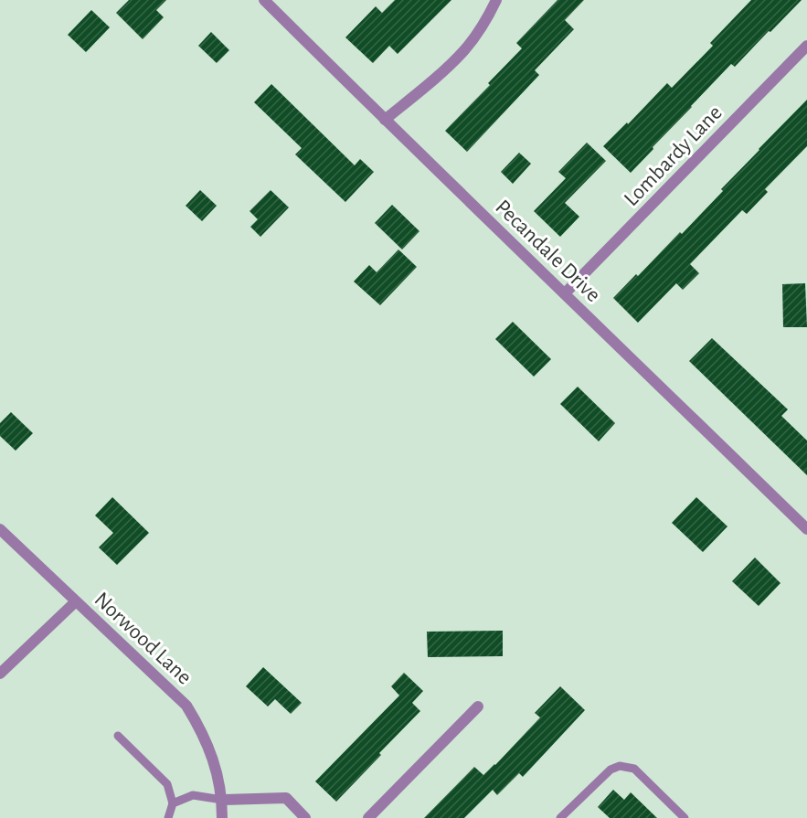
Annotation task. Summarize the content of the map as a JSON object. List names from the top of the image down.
{
  "streets": {
    "street": ["Lombardy Lane", "Pecandale Drive", "Norwood Lane"]
  },
  "crossings": [
    ["Lombardy Lane", "Pecandale Drive"]
  ]
}
